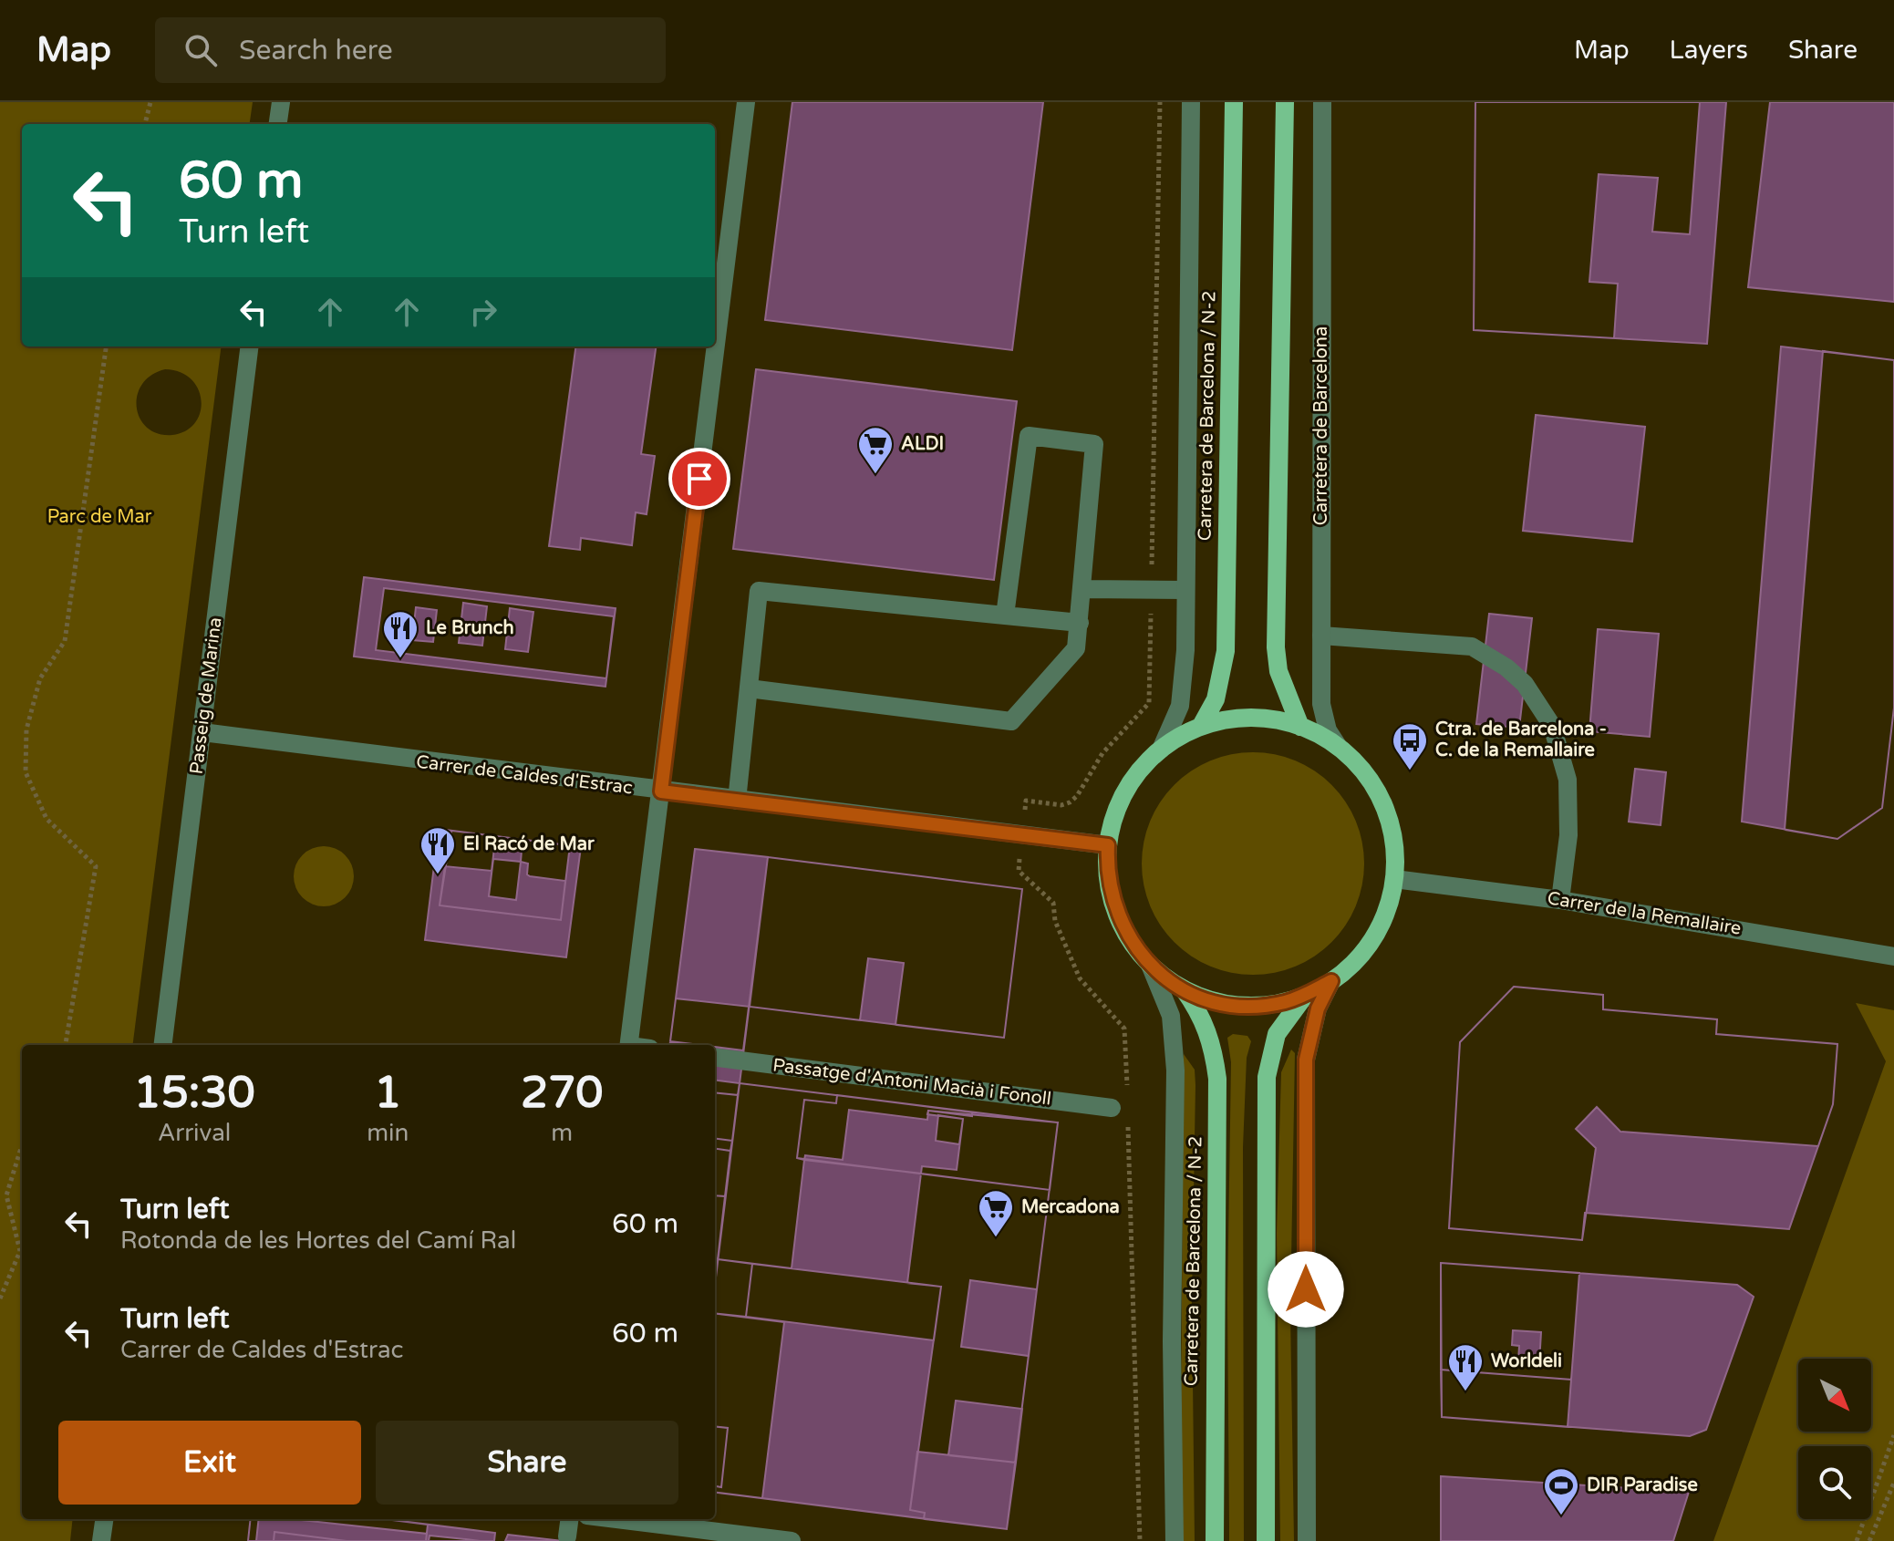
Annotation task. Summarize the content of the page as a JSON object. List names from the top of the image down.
{
  "streets": {
    "main road": ["Carretera de Barcelona / N-2"],
    "street": [
      "Carretera de Barcelona",
      "Passeig de Marina",
      "Carrer de Caldes d'Estrac",
      "Carrer de la Remallaire",
      "Passatge d'Antoni Macià i Fonoll"
    ]
  },
  "crossings": [
    ["Passeig de Marina", "Carrer de Caldes d'Estrac"]
  ],
  "parks": ["Parc de Mar"],
  "places": {
    "supermarket": ["ALDI", "Mercadona"],
    "restaurant": ["Le Brunch", "El Racó de Mar", "Worldeli"],
    "bus stop": ["Ctra. de Barcelona - C. de la Remallaire"],
    "sports": ["DIR Paradise"]
  },
  "north": "bottom right",
  "page": {
    "header": "Map",
    "search": "Search here",
    "nav": ["Map", "Layers", "Share"],
    "turn": ["60 m", "Turn left"],
    "eta": [
      "15:30",
      "Arrival",
      "1",
      "min",
      "270",
      "m"
    ],
    "list": [
      {
        "name": "Turn left",
        "note": "Rotonda de les Hortes del Camí Ral",
        "value": "60 m"
      },
      {
        "name": "Turn left",
        "note": "Carrer de Caldes d'Estrac",
        "value": "60 m"
      }
    ],
    "buttons": ["Exit", "Share"]
  }
}
